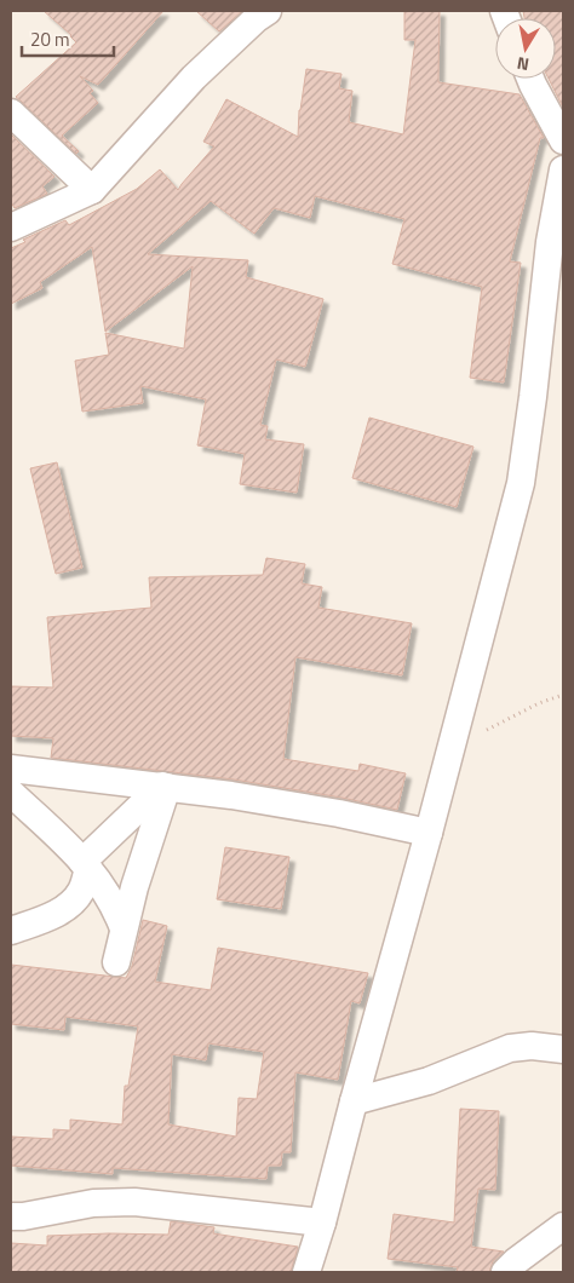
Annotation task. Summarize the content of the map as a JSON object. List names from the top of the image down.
{
  "scale_bar": "20 m",
  "north": "bottom"
}
